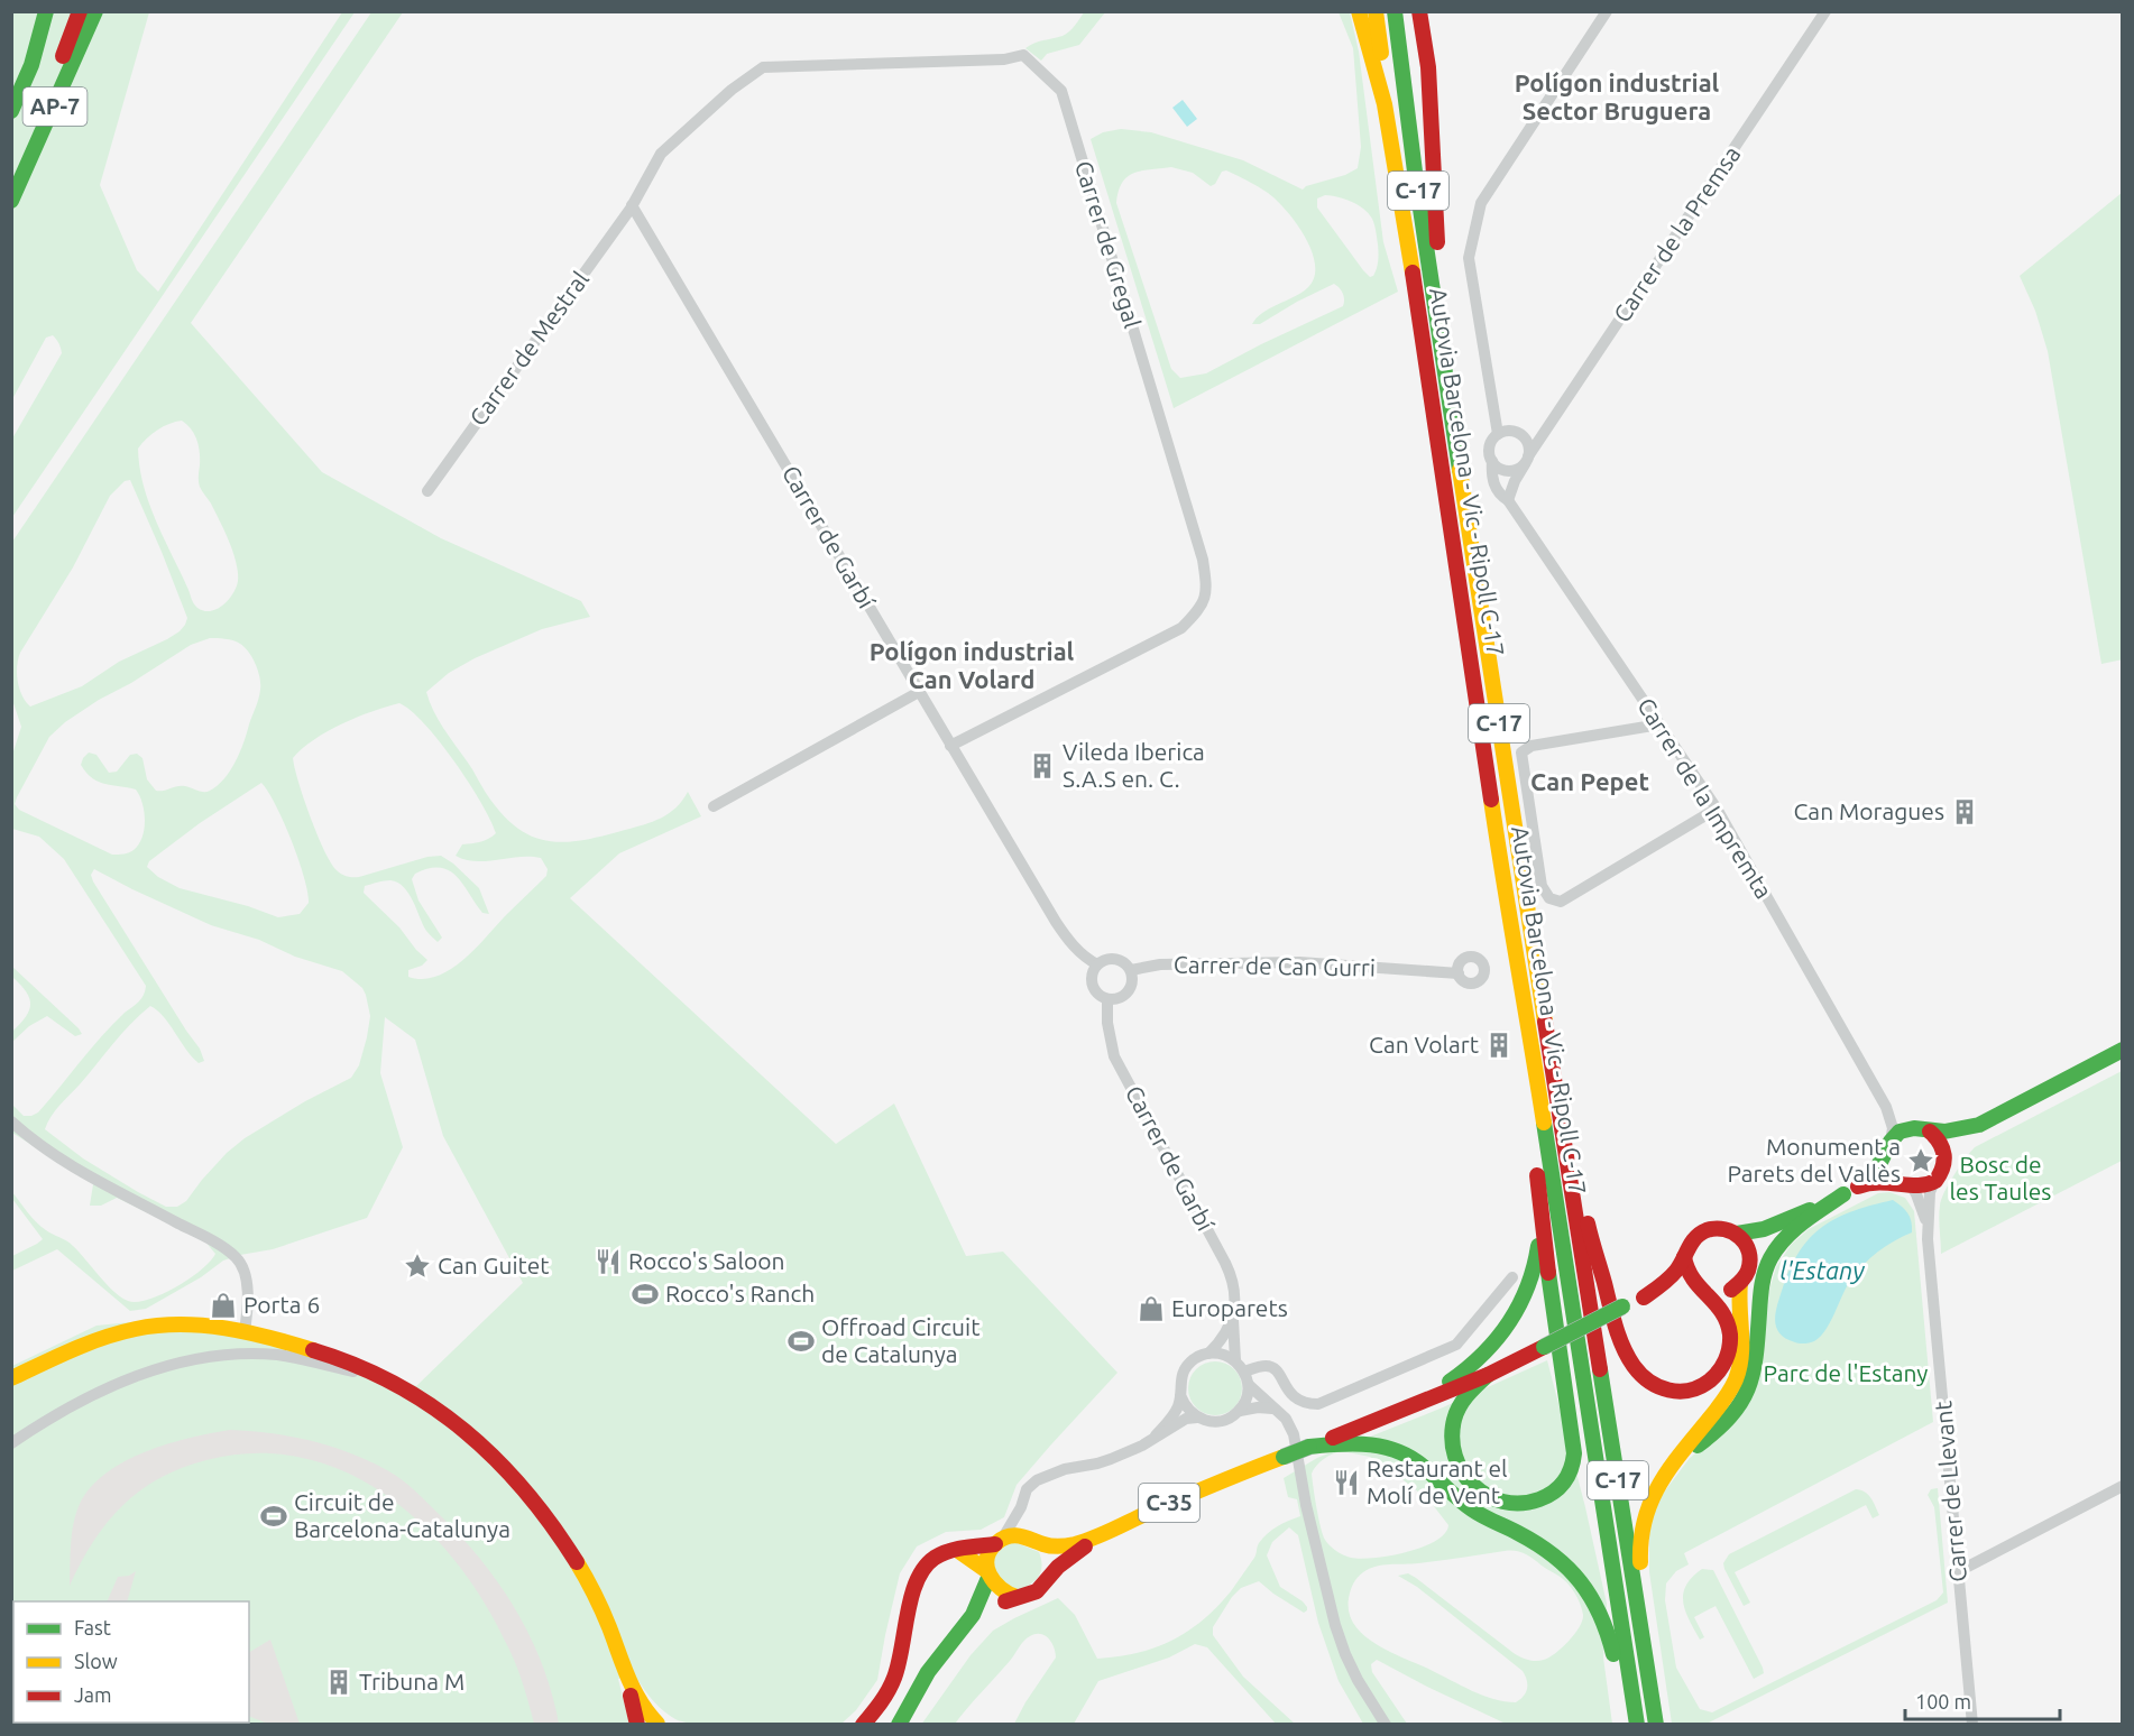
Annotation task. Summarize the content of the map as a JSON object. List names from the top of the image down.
{
  "streets": {
    "main road": [
      "AP-7",
      "C-17",
      "Autovia Barcelona - Vic - Ripoll C-17",
      "C-35"
    ],
    "street": [
      "Carrer de la Premsa",
      "Carrer de Gregal",
      "Carrer de Mestral",
      "Carrer de Garbí",
      "Carrer de la Impremta",
      "Carrer de Can Gurri",
      "Carrer de Llevant"
    ]
  },
  "crossings": [
    ["C-17", "Autovia Barcelona - Vic - Ripoll C-17"],
    ["Carrer de la Premsa", "Carrer de la Impremta"],
    ["Carrer de Gregal", "Carrer de Mestral"],
    ["Carrer de Gregal", "Carrer de Garbí"],
    ["Carrer de Mestral", "Carrer de Garbí"],
    ["Carrer de Garbí", "Carrer de Can Gurri"]
  ],
  "districts": ["Polígon industrial Sector Bruguera", "Polígon industrial Can Volard", "Can Pepet"],
  "water": ["l'Estany"],
  "parks": ["Bosc de les Taules", "Parc de l'Estany"],
  "places": {
    "building": [
      "Vileda Iberica S.A.S en. C.",
      "Can Moragues",
      "Can Volart",
      "Tribuna M"
    ],
    "place": ["Monument a Parets del Vallès", "Can Guitet"],
    "restaurant": ["Rocco's Saloon", "Restaurant el Molí de Vent"],
    "sports": ["Rocco's Ranch", "Offroad Circuit de Catalunya", "Circuit de Barcelona-Catalunya"],
    "shop": ["Porta 6", "Europarets"]
  },
  "legend": ["Fast", "Slow", "Jam"],
  "scale_bar": "100 m"
}
